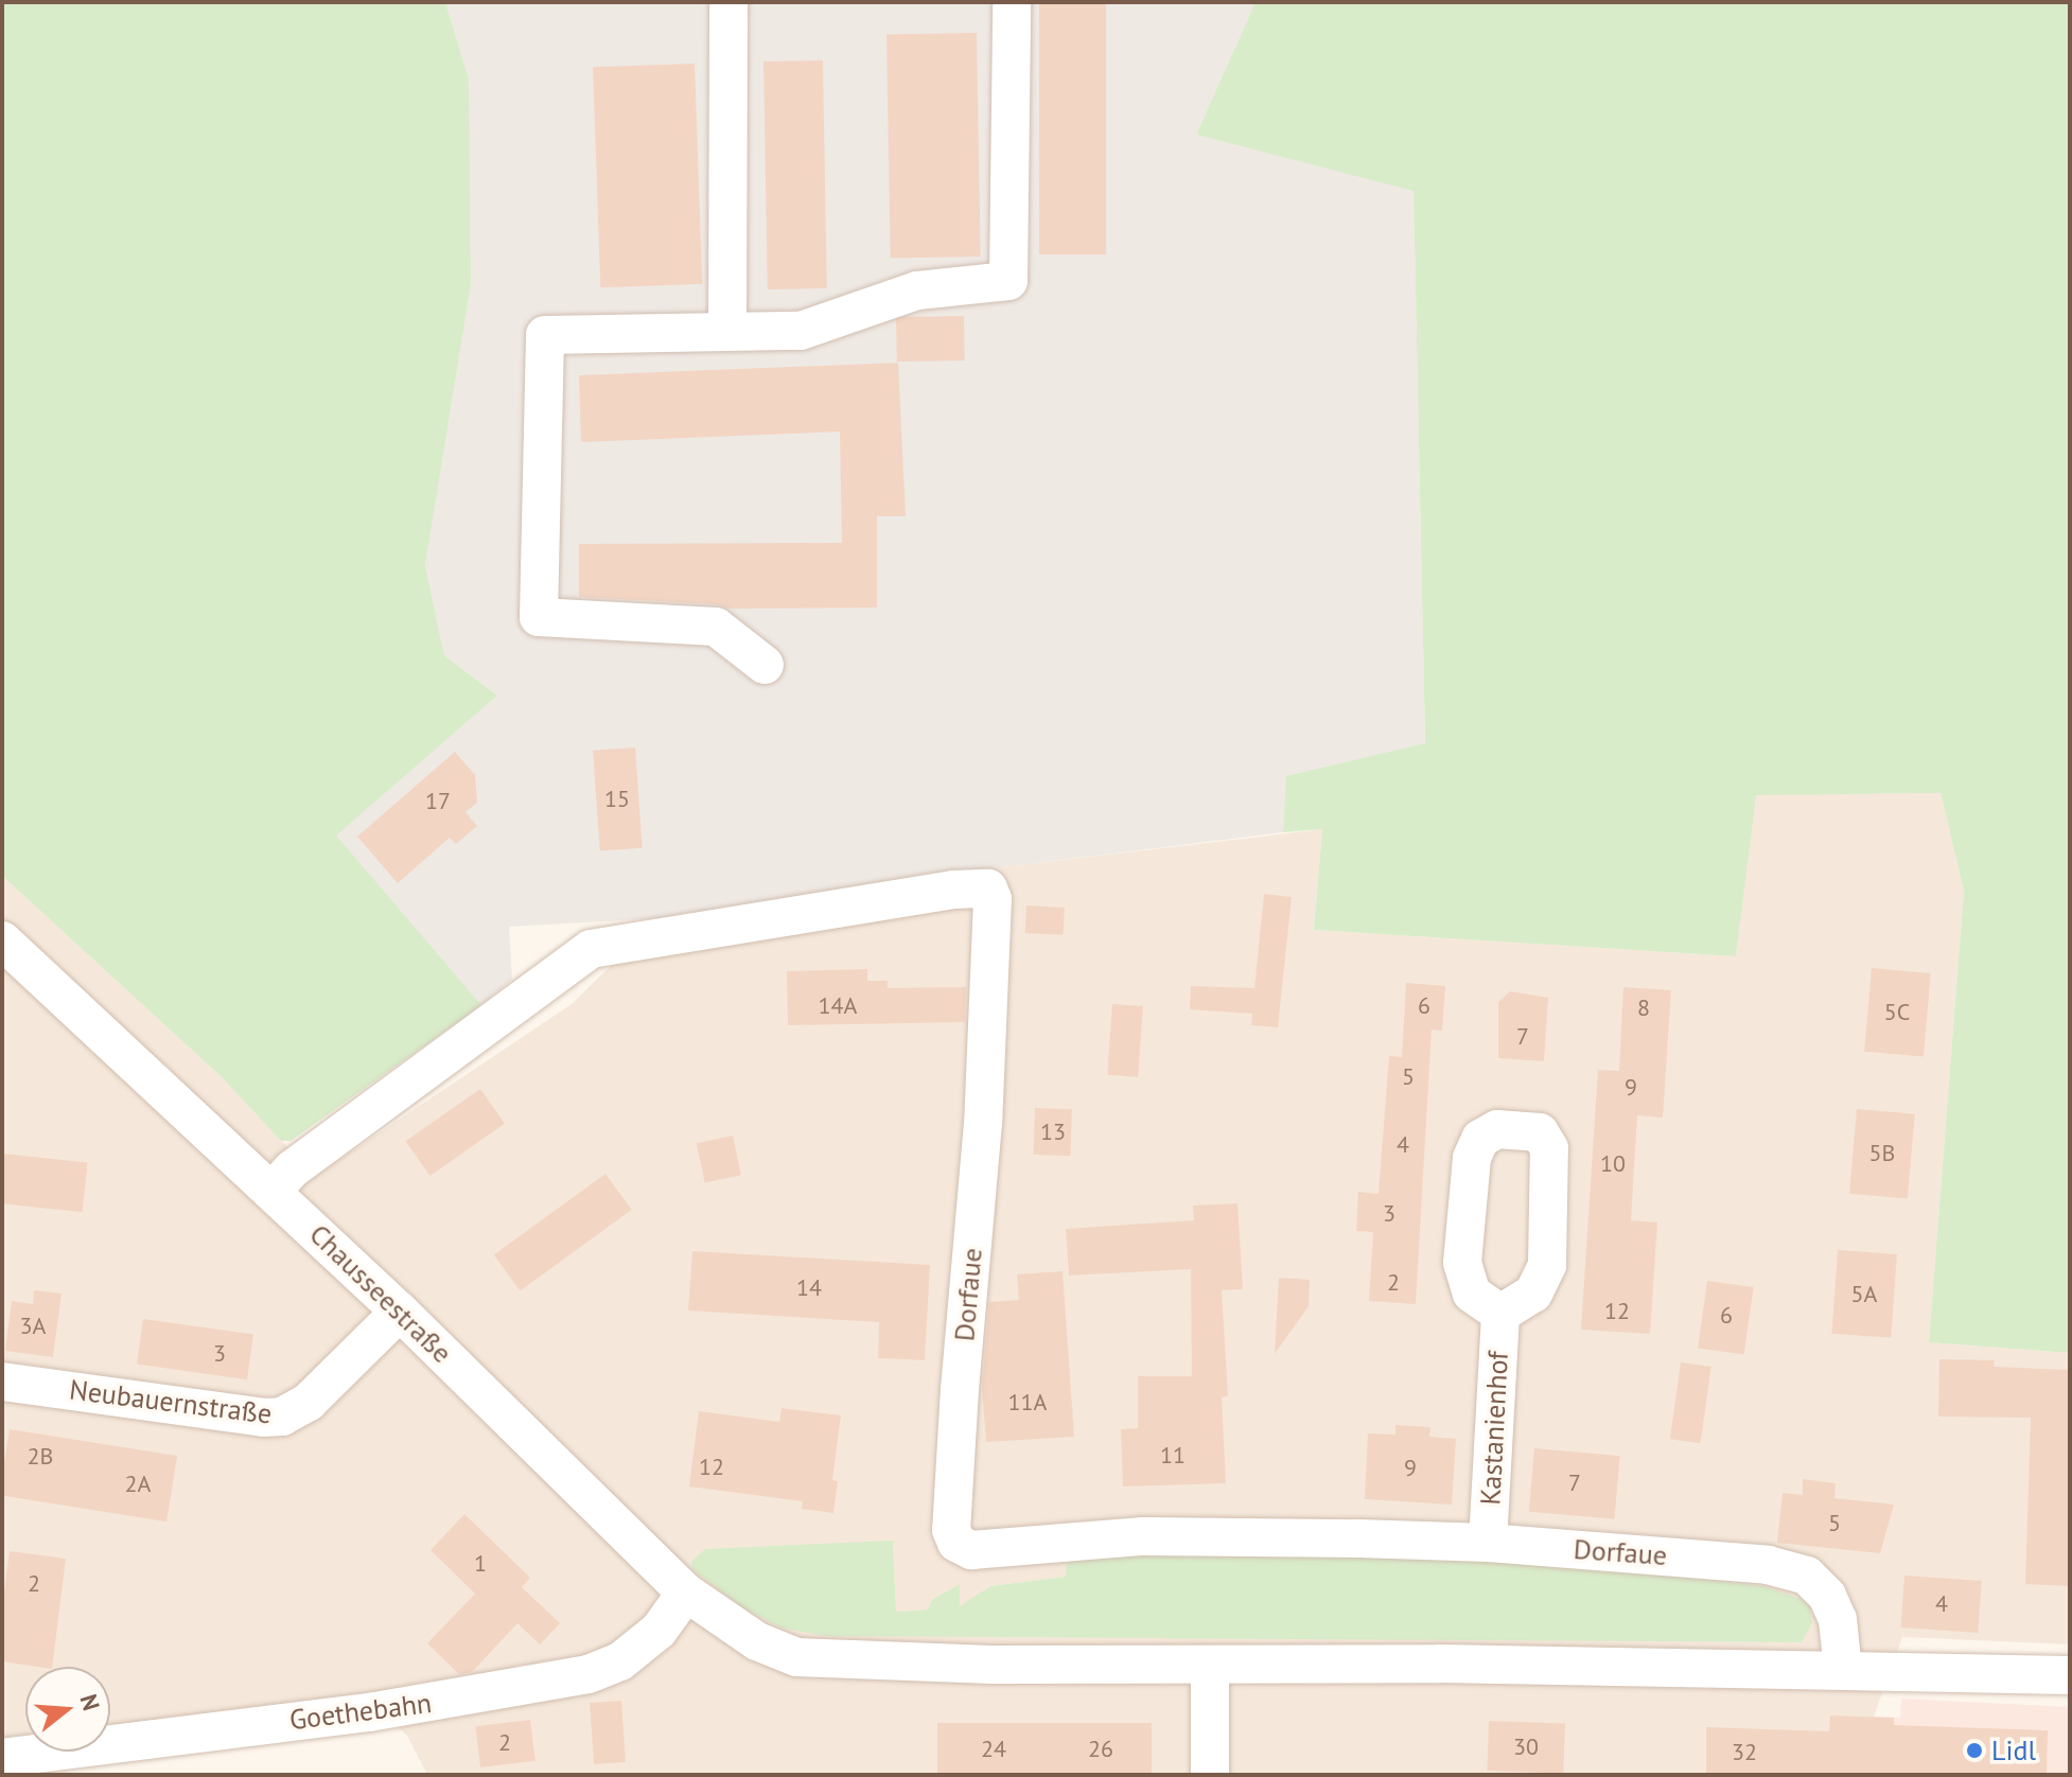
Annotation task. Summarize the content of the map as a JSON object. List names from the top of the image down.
{
  "streets": {
    "street": [
      "Chausseestraße",
      "Dorfaue",
      "Neubauernstraße",
      "Kastanienhof",
      "Goethebahn"
    ]
  },
  "crossings": [
    ["Chausseestraße", "Dorfaue"],
    ["Chausseestraße", "Neubauernstraße"],
    ["Chausseestraße", "Goethebahn"],
    ["Dorfaue", "Kastanienhof"]
  ],
  "places": ["Lidl"],
  "house_numbers": [
    "15",
    "17",
    "14A",
    "6",
    "8",
    "5C",
    "7",
    "5",
    "9",
    "13",
    "4",
    "5B",
    "10",
    "3",
    "2",
    "14",
    "5A",
    "12",
    "6",
    "3A",
    "3",
    "11A",
    "11",
    "2B",
    "12",
    "9",
    "7",
    "2A",
    "5",
    "1",
    "2",
    "4",
    "2",
    "30",
    "24",
    "26",
    "32"
  ],
  "north": "right"
}
